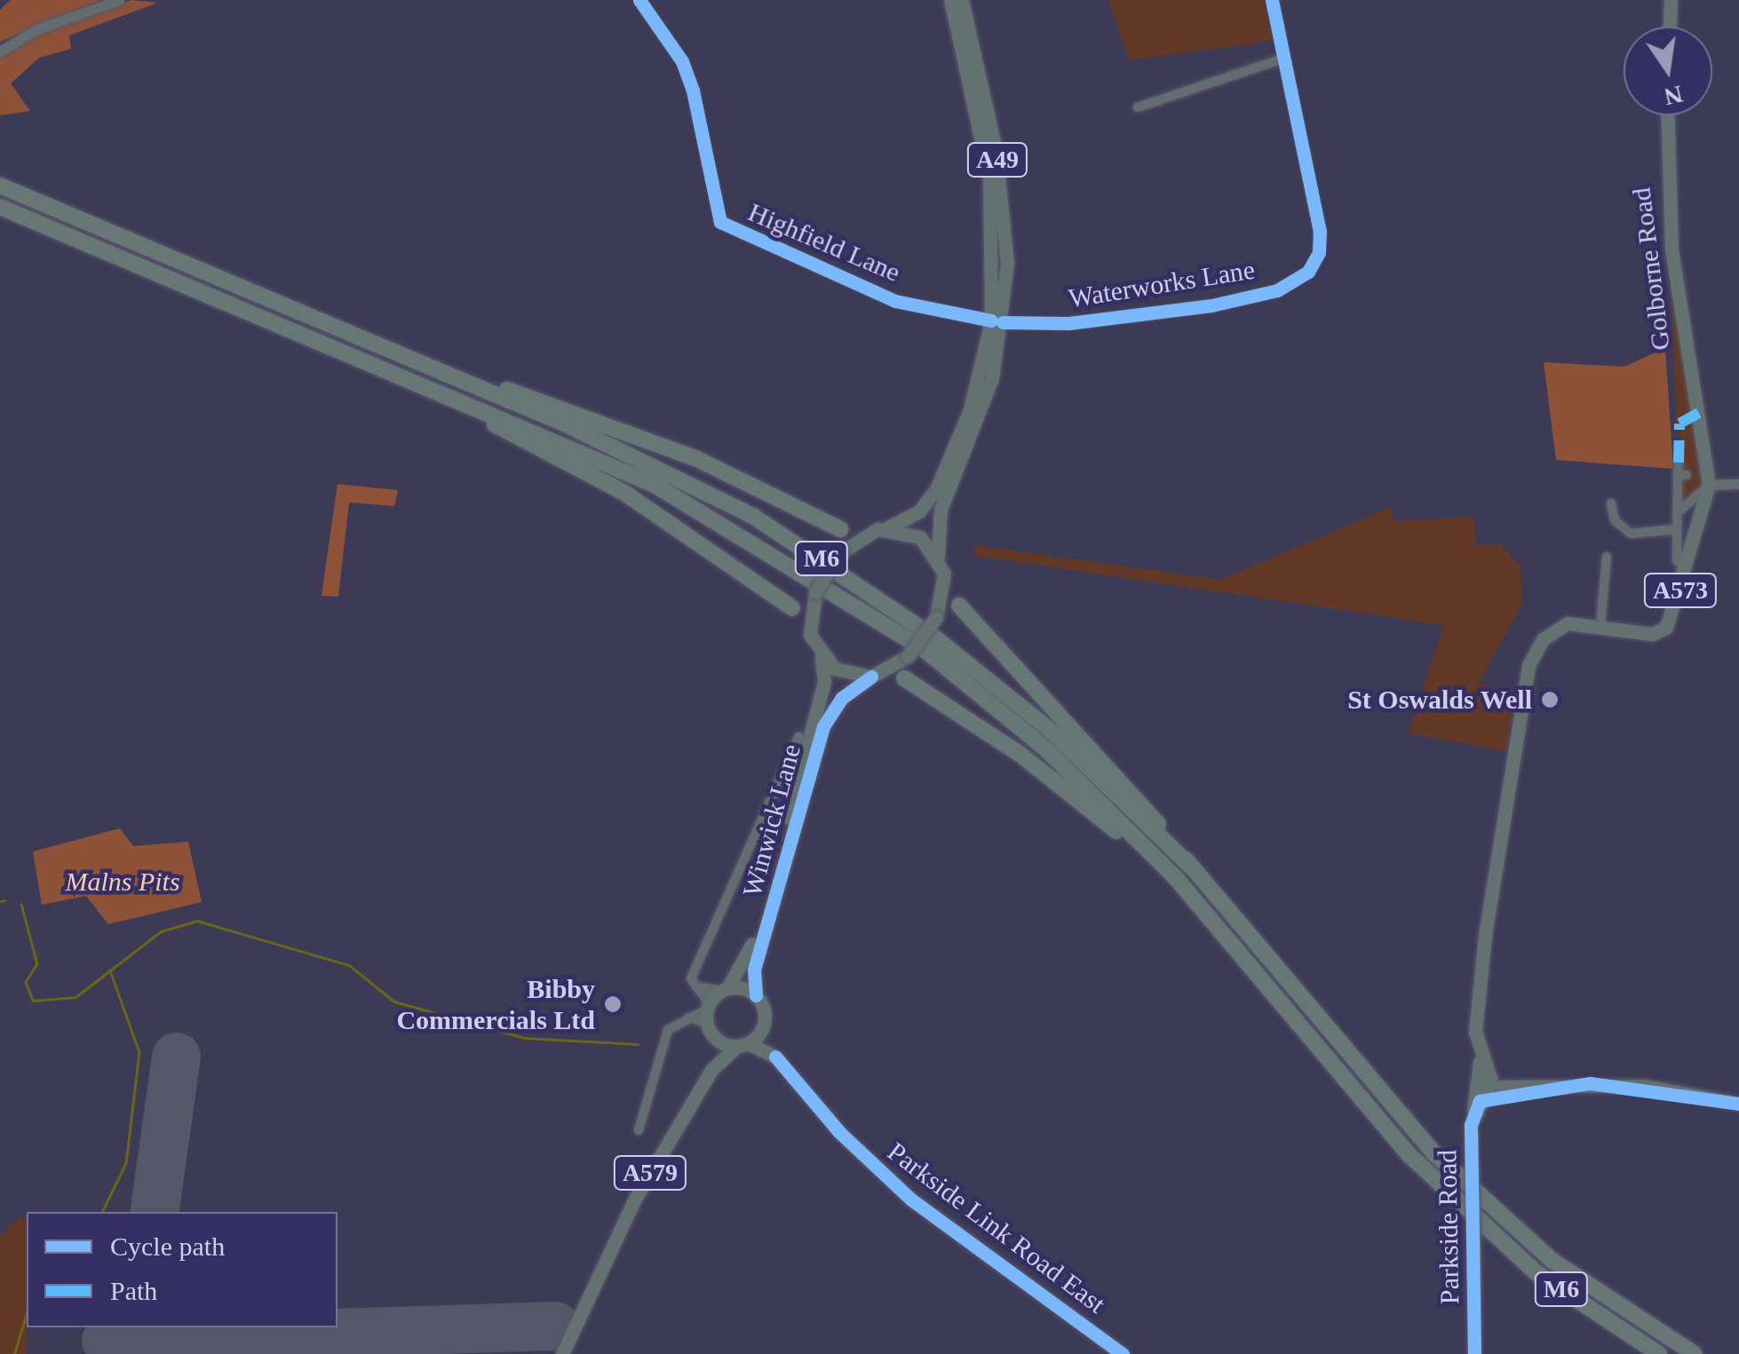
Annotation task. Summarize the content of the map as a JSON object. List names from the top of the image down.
{
  "streets": {
    "highway": ["M6"],
    "main road": [
      "A49",
      "Golborne Road",
      "A573",
      "Winwick Lane",
      "A579",
      "Parkside Road",
      "Parkside Link Road East"
    ],
    "street": ["Highfield Lane", "Waterworks Lane"]
  },
  "crossings": [
    ["A49", "Highfield Lane"],
    ["A49", "Waterworks Lane"],
    ["A49", "Winwick Lane"],
    ["Highfield Lane", "Waterworks Lane"],
    ["Golborne Road", "A573"],
    ["A573", "Parkside Road"],
    ["Winwick Lane", "A579"],
    ["Winwick Lane", "Parkside Link Road East"],
    ["A579", "Parkside Link Road East"]
  ],
  "parks": ["Malns Pits"],
  "places": ["St Oswalds Well", "Bibby Commercials Ltd"],
  "legend": ["Cycle path", "Path"],
  "north": "bottom"
}
